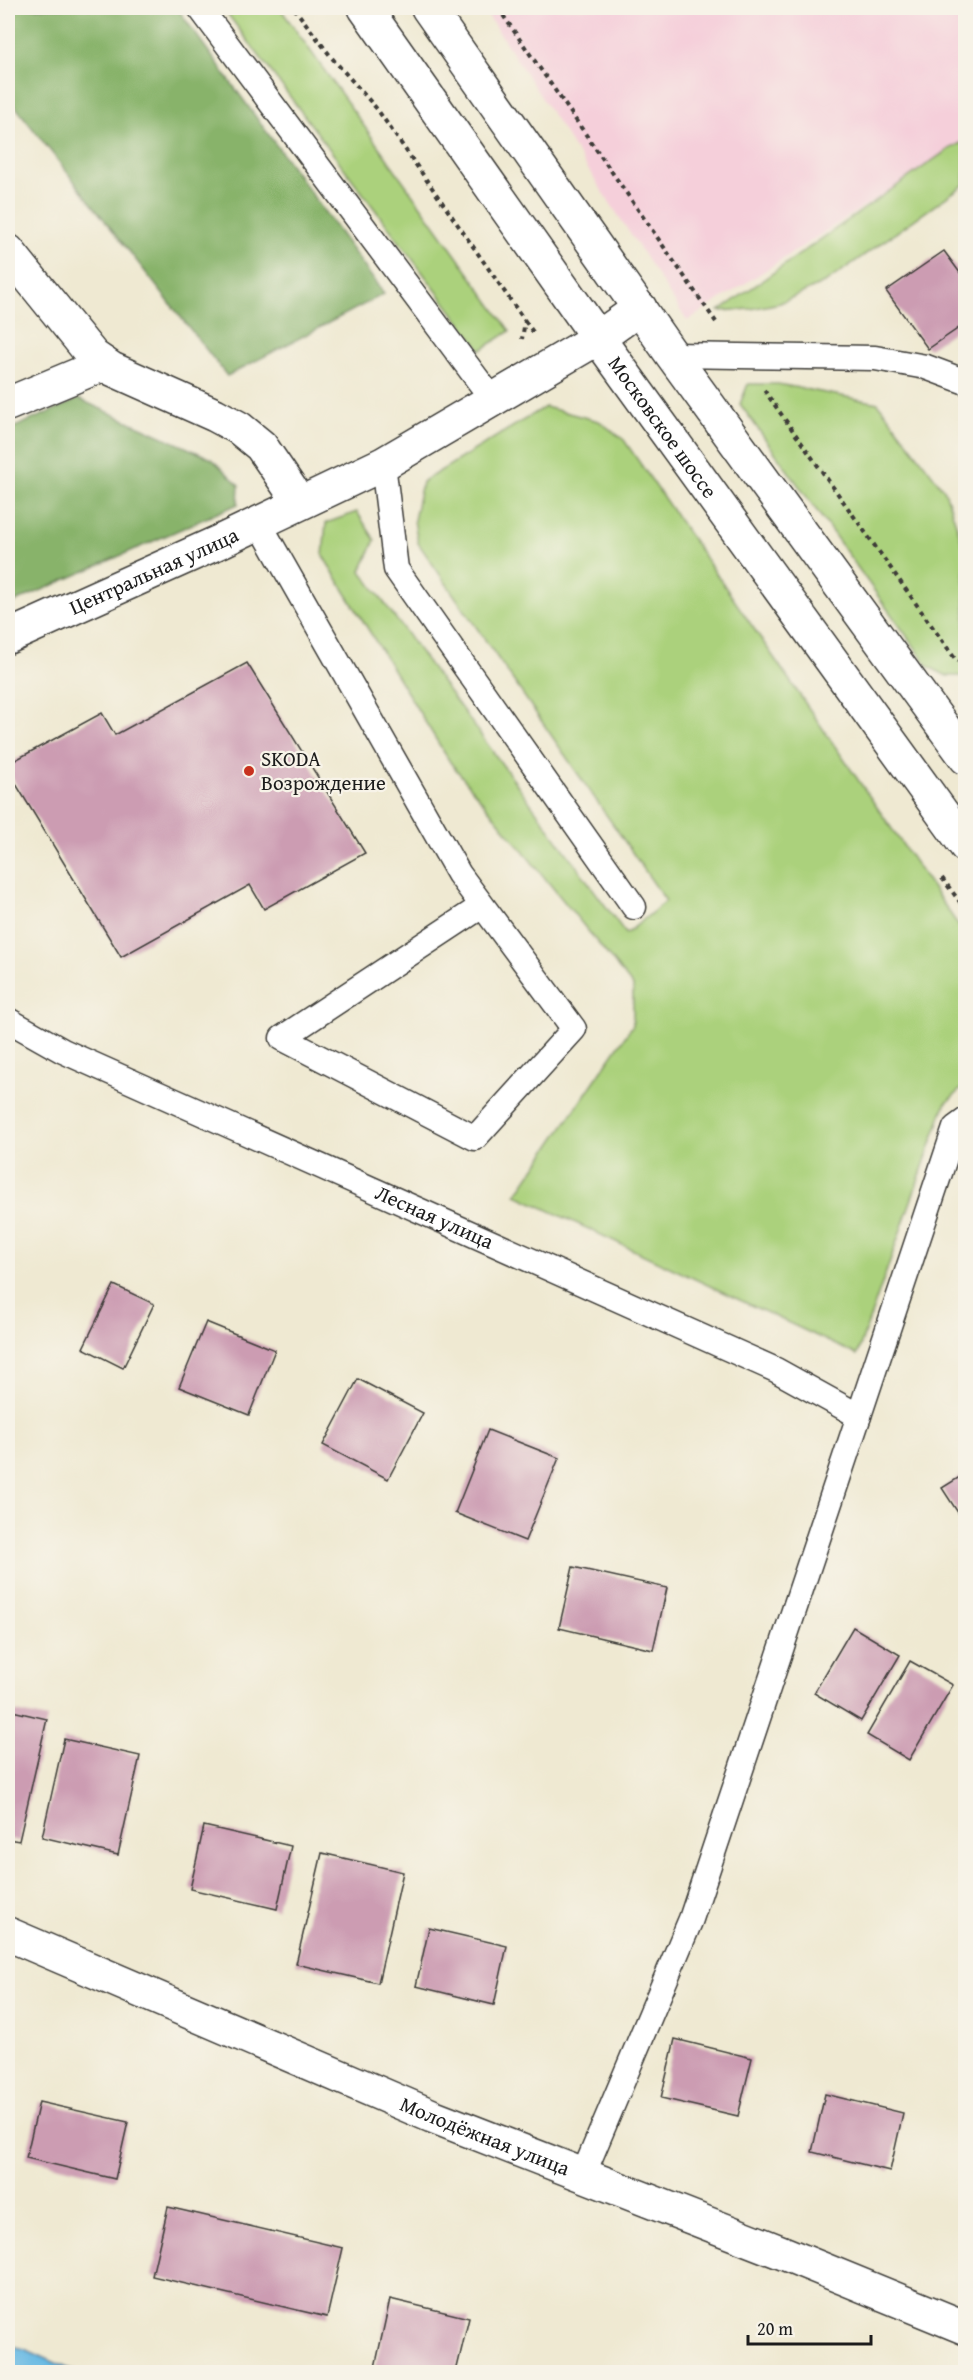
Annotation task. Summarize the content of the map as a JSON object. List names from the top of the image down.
{
  "streets": {
    "street": ["Московское шоссе", "Центральная улица", "Молодёжная улица"],
    "lane": ["Лесная улица"]
  },
  "crossings": [
    ["Московское шоссе", "Центральная улица"]
  ],
  "places": ["SKODA Возрождение"],
  "scale_bar": "20 m"
}
